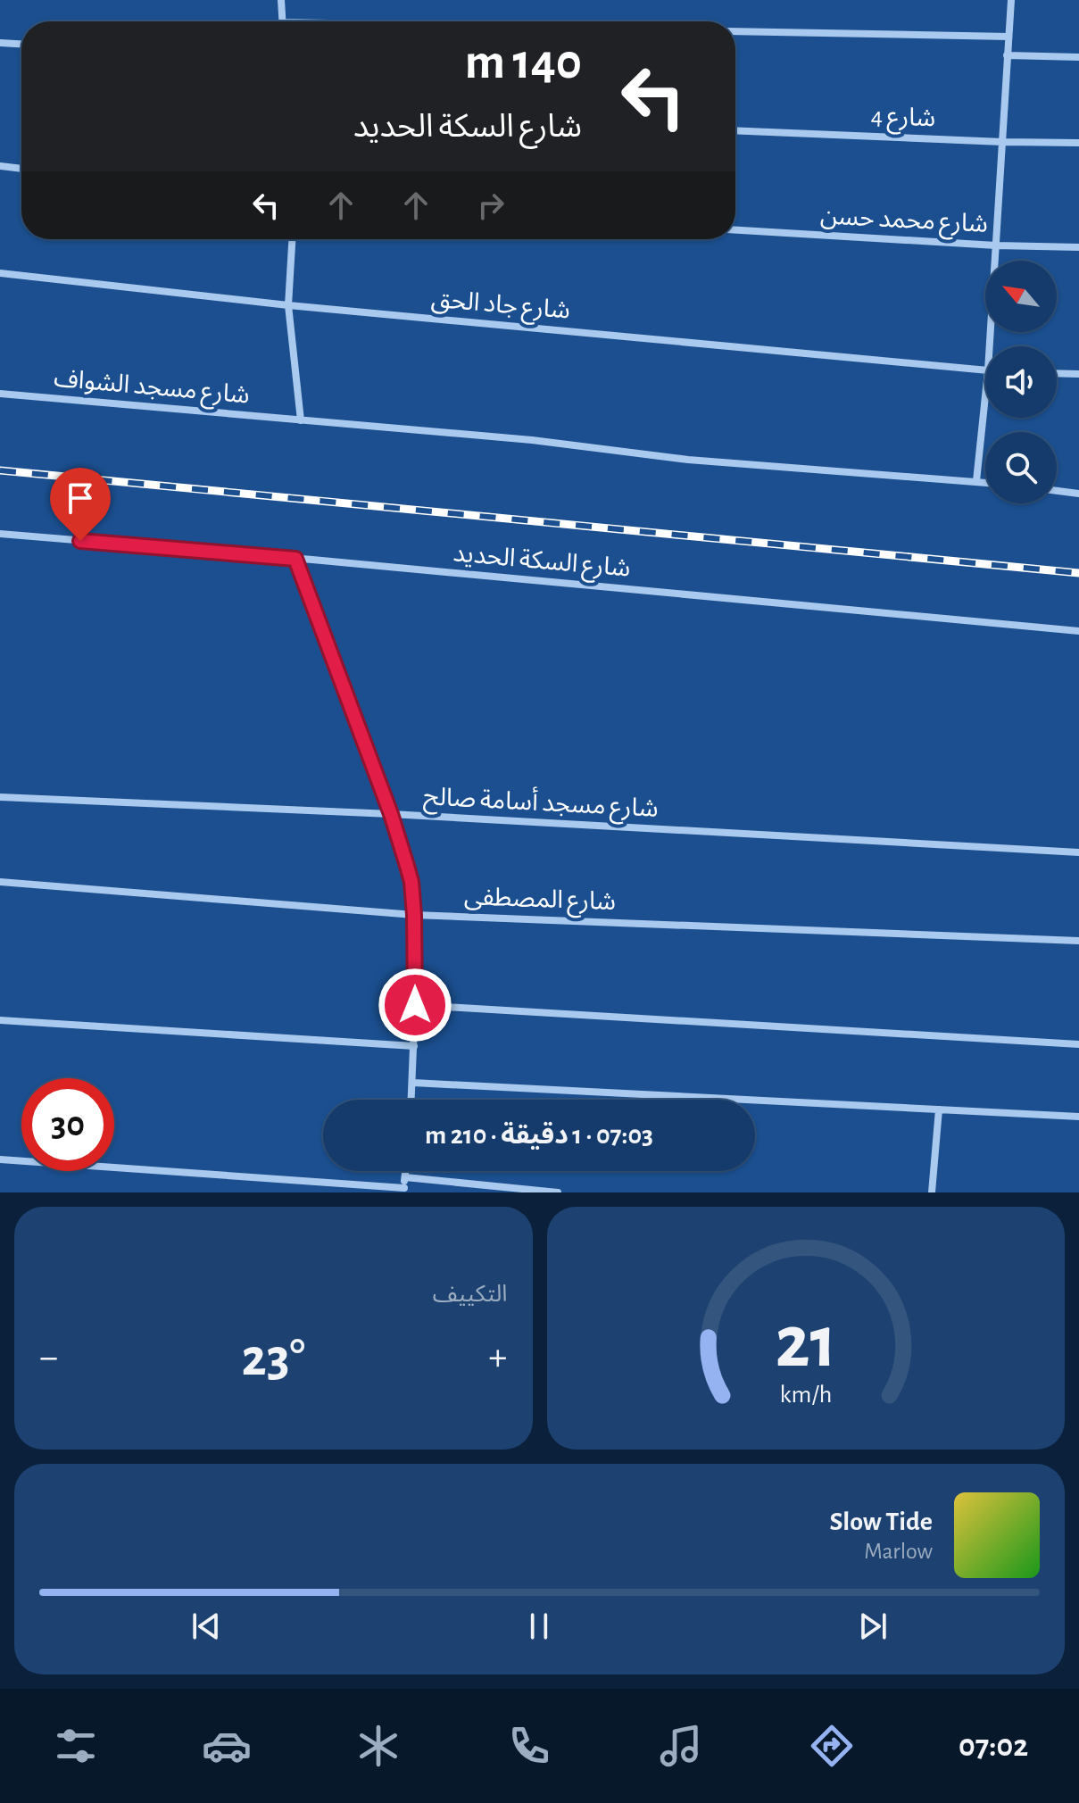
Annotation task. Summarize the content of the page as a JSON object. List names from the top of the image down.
{
  "streets": {
    "street": [
      "شارع 4",
      "شارع محمد حسن",
      "شارع جاد الحق",
      "شارع مسجد الشواف",
      "شارع السكة الحديد",
      "شارع مسجد أسامة صالح",
      "شارع المصطفى"
    ]
  },
  "north": "top left",
  "page": {
    "turn": ["140 m", "شارع السكة الحديد"],
    "limit": "30",
    "trip": "07:03 · 1 دقيقة · 210 m",
    "tile": "التكييف",
    "heat": ["−", "23°", "+"],
    "song": ["Slow Tide", "Marlow"],
    "tabs": "07:02",
    "gauge": ["21", "km/h"]
  }
}
